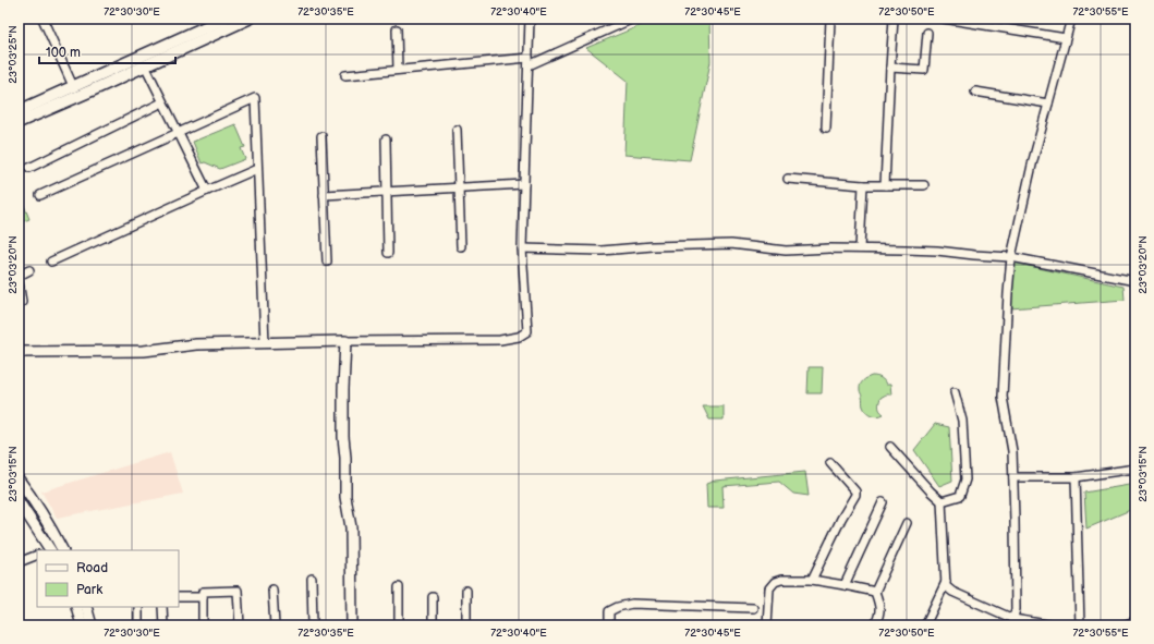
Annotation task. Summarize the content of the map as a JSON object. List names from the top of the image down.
{
  "legend": ["Road", "Park"],
  "scale_bar": "100 m",
  "coordinates": [
    "72°30'30\"E",
    "72°30'35\"E",
    "72°30'40\"E",
    "72°30'45\"E",
    "72°30'50\"E",
    "72°30'55\"E",
    "23°03'25\"N",
    "23°03'20\"N",
    "23°03'15\"N"
  ]
}
